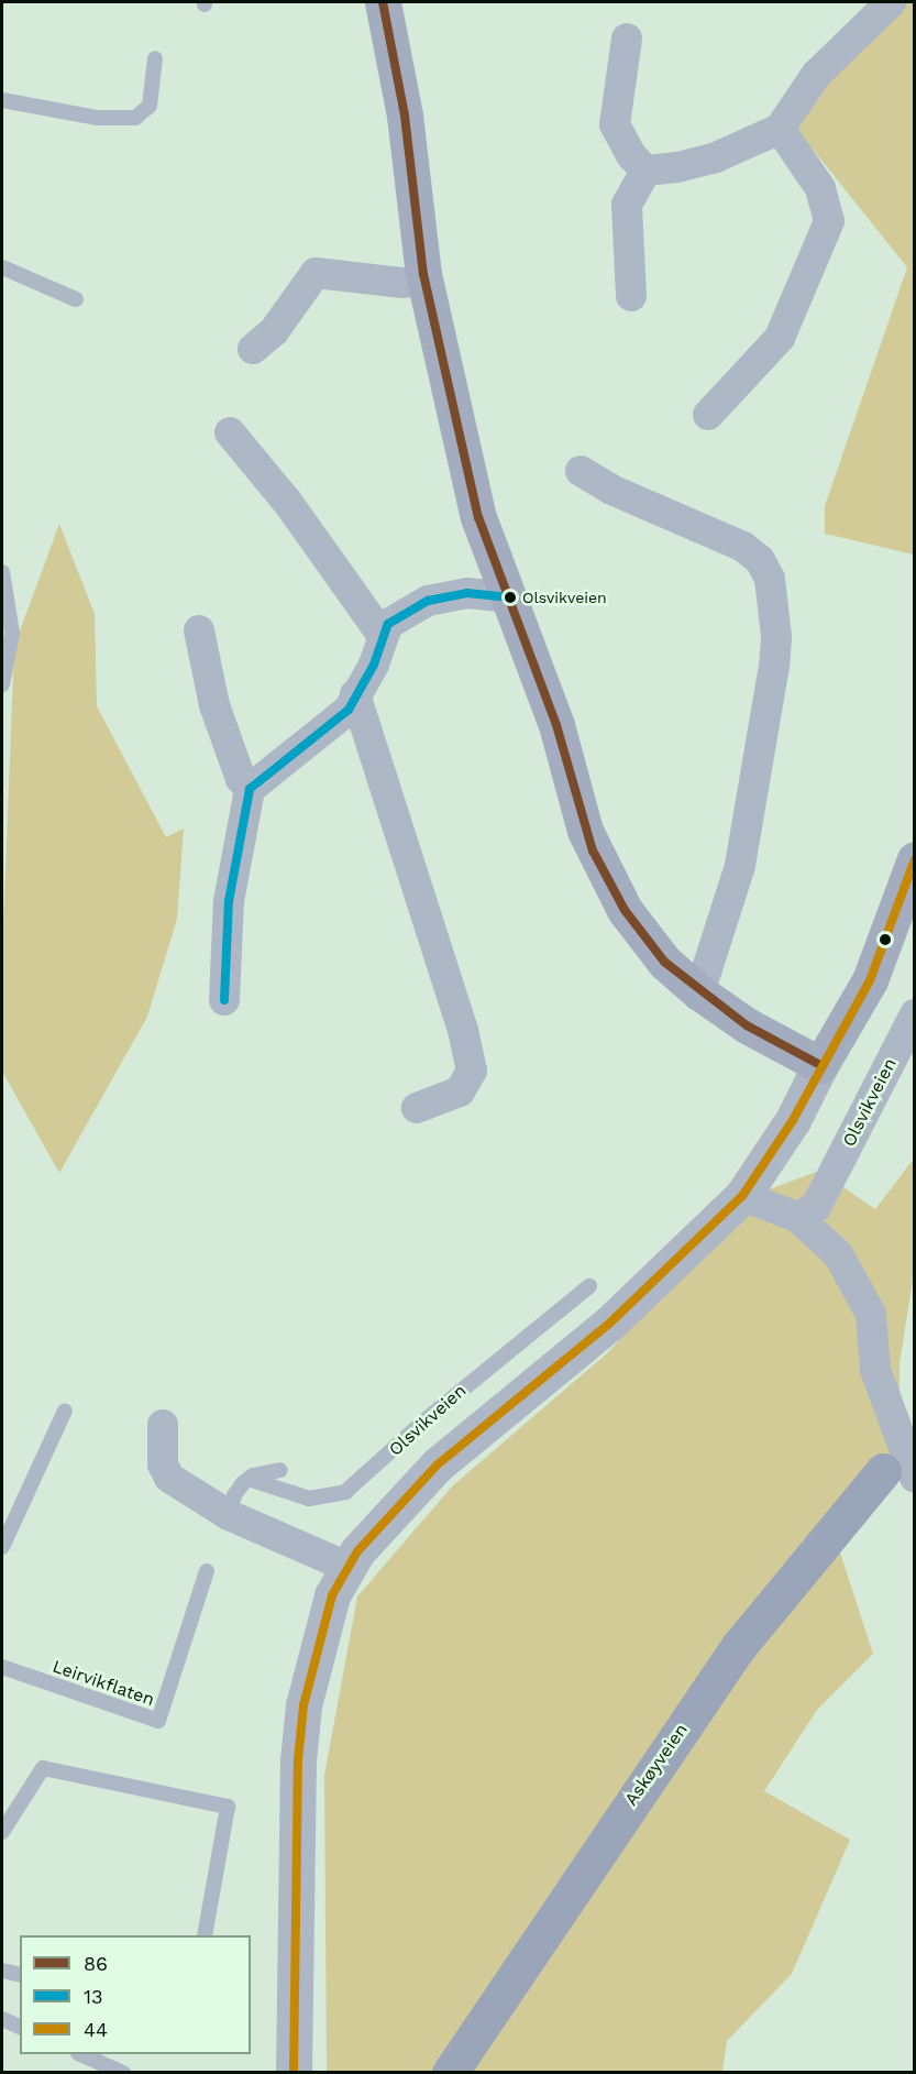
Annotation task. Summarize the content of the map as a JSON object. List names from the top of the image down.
{
  "streets": {
    "main road": ["Askøyveien"],
    "street": ["Olsvikveien"],
    "lane": ["Leirvikflaten"]
  },
  "places": ["Olsvikveien"],
  "lines": ["transit line 86", "transit line 13", "transit line 44"],
  "legend": ["86", "13", "44"]
}
